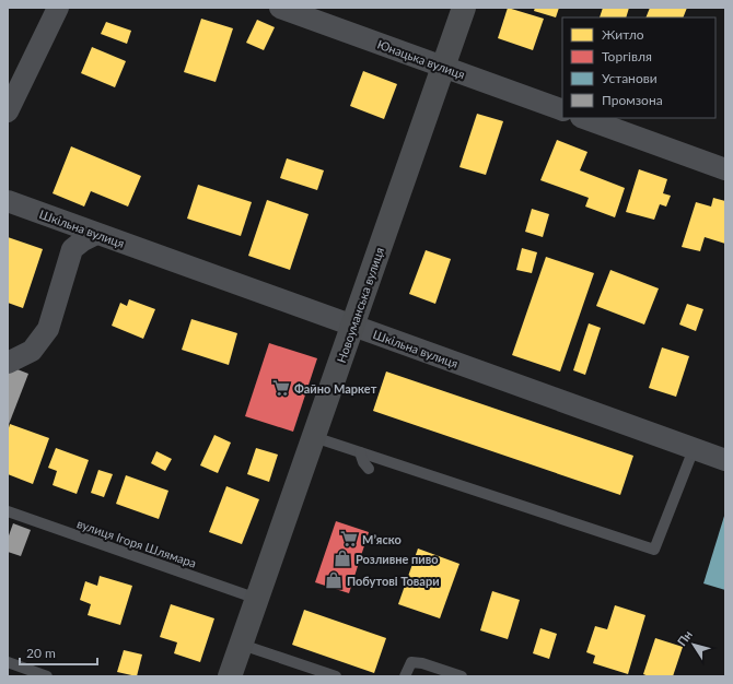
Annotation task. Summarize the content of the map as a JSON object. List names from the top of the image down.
{
  "streets": {
    "street": ["Юнацька вулиця", "Шкільна вулиця", "Новоуманська вулиця"],
    "lane": ["вулиця Ігоря Шлямара"]
  },
  "crossings": [
    ["Юнацька вулиця", "Новоуманська вулиця"],
    ["Шкільна вулиця", "Новоуманська вулиця"],
    ["Новоуманська вулиця", "вулиця Ігоря Шлямара"]
  ],
  "places": {
    "supermarket": ["Файно Маркет", "Мʼяско"],
    "shop": ["Розливне пиво", "Побутові Товари"]
  },
  "legend": [
    "Житло",
    "Торгівля",
    "Установи",
    "Промзона"
  ],
  "scale_bar": "20 m",
  "north": "top left"
}
